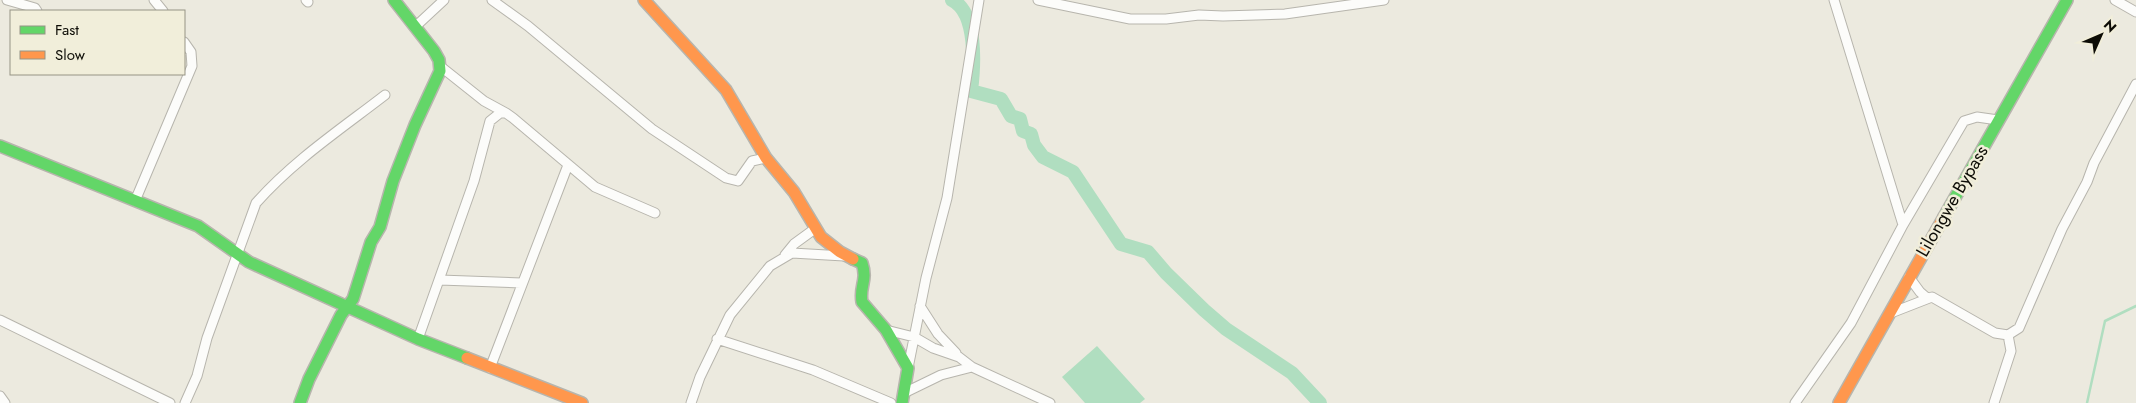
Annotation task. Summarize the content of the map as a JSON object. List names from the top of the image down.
{
  "streets": {
    "street": ["Lilongwe Bypass"]
  },
  "legend": ["Fast", "Slow"],
  "north": "top right"
}
